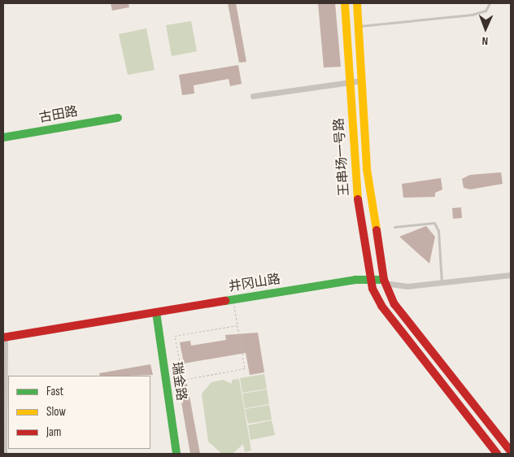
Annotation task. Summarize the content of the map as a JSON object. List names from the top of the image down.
{
  "streets": {
    "main road": [
      "古田路",
      "王串场一号路",
      "井冈山路",
      "瑞金路"
    ]
  },
  "crossings": [
    ["王串场一号路", "井冈山路"],
    ["井冈山路", "瑞金路"]
  ],
  "legend": ["Fast", "Slow", "Jam"],
  "north": "bottom"
}
